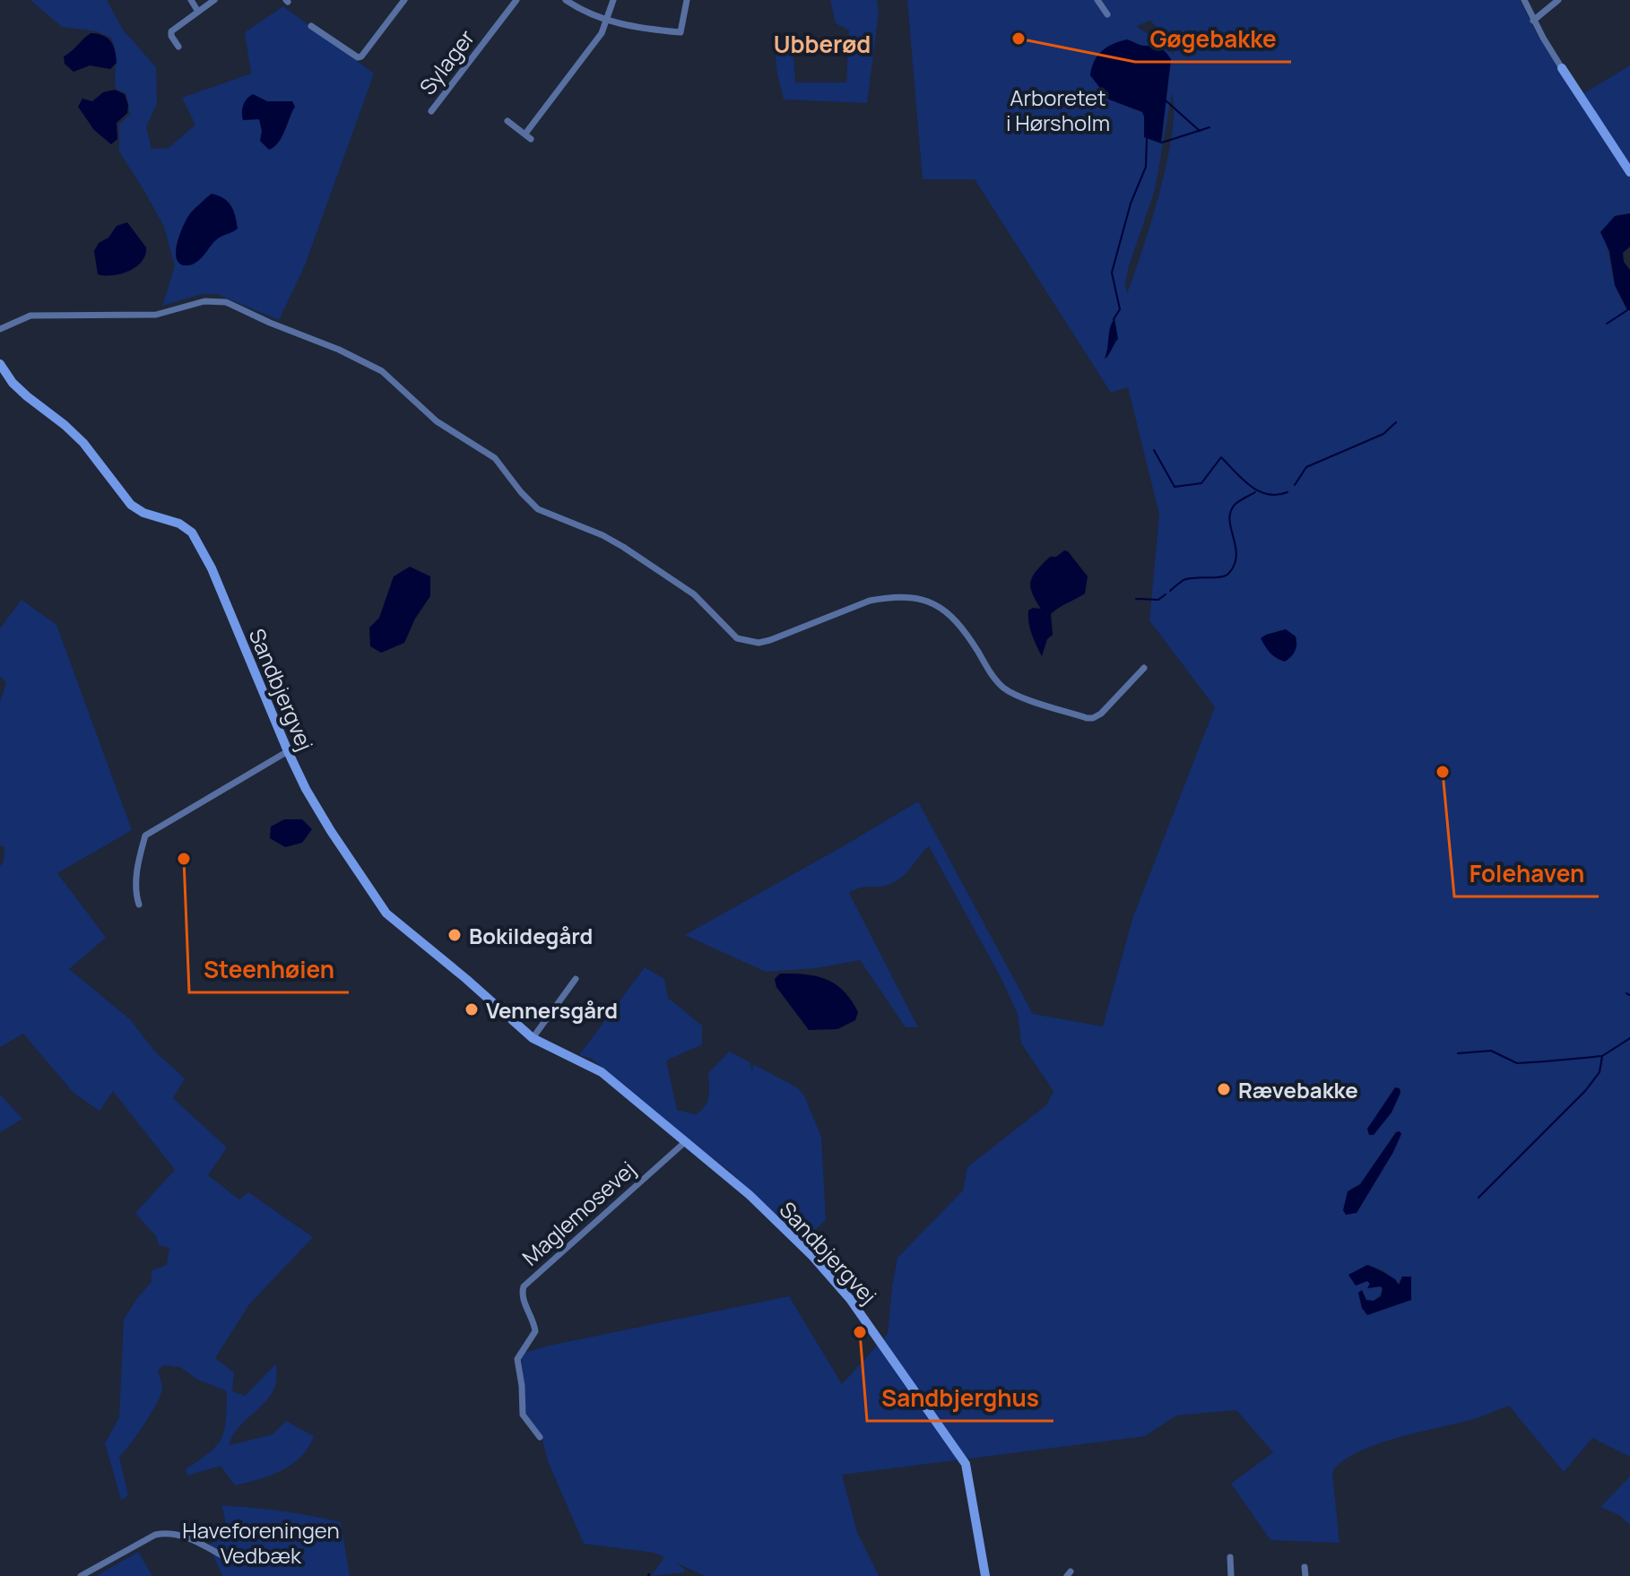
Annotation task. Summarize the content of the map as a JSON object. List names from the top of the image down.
{
  "streets": {
    "street": ["Sylager", "Sandbjergvej", "Maglemosevej"]
  },
  "crossings": [
    ["Sandbjergvej", "Maglemosevej"]
  ],
  "districts": ["Ubberød"],
  "parks": ["Arboretet i Hørsholm", "Haveforeningen Vedbæk"],
  "places": [
    "Gøgebakke",
    "Folehaven",
    "Steenhøien",
    "Bokildegård",
    "Vennersgård",
    "Rævebakke",
    "Sandbjerghus"
  ]
}
